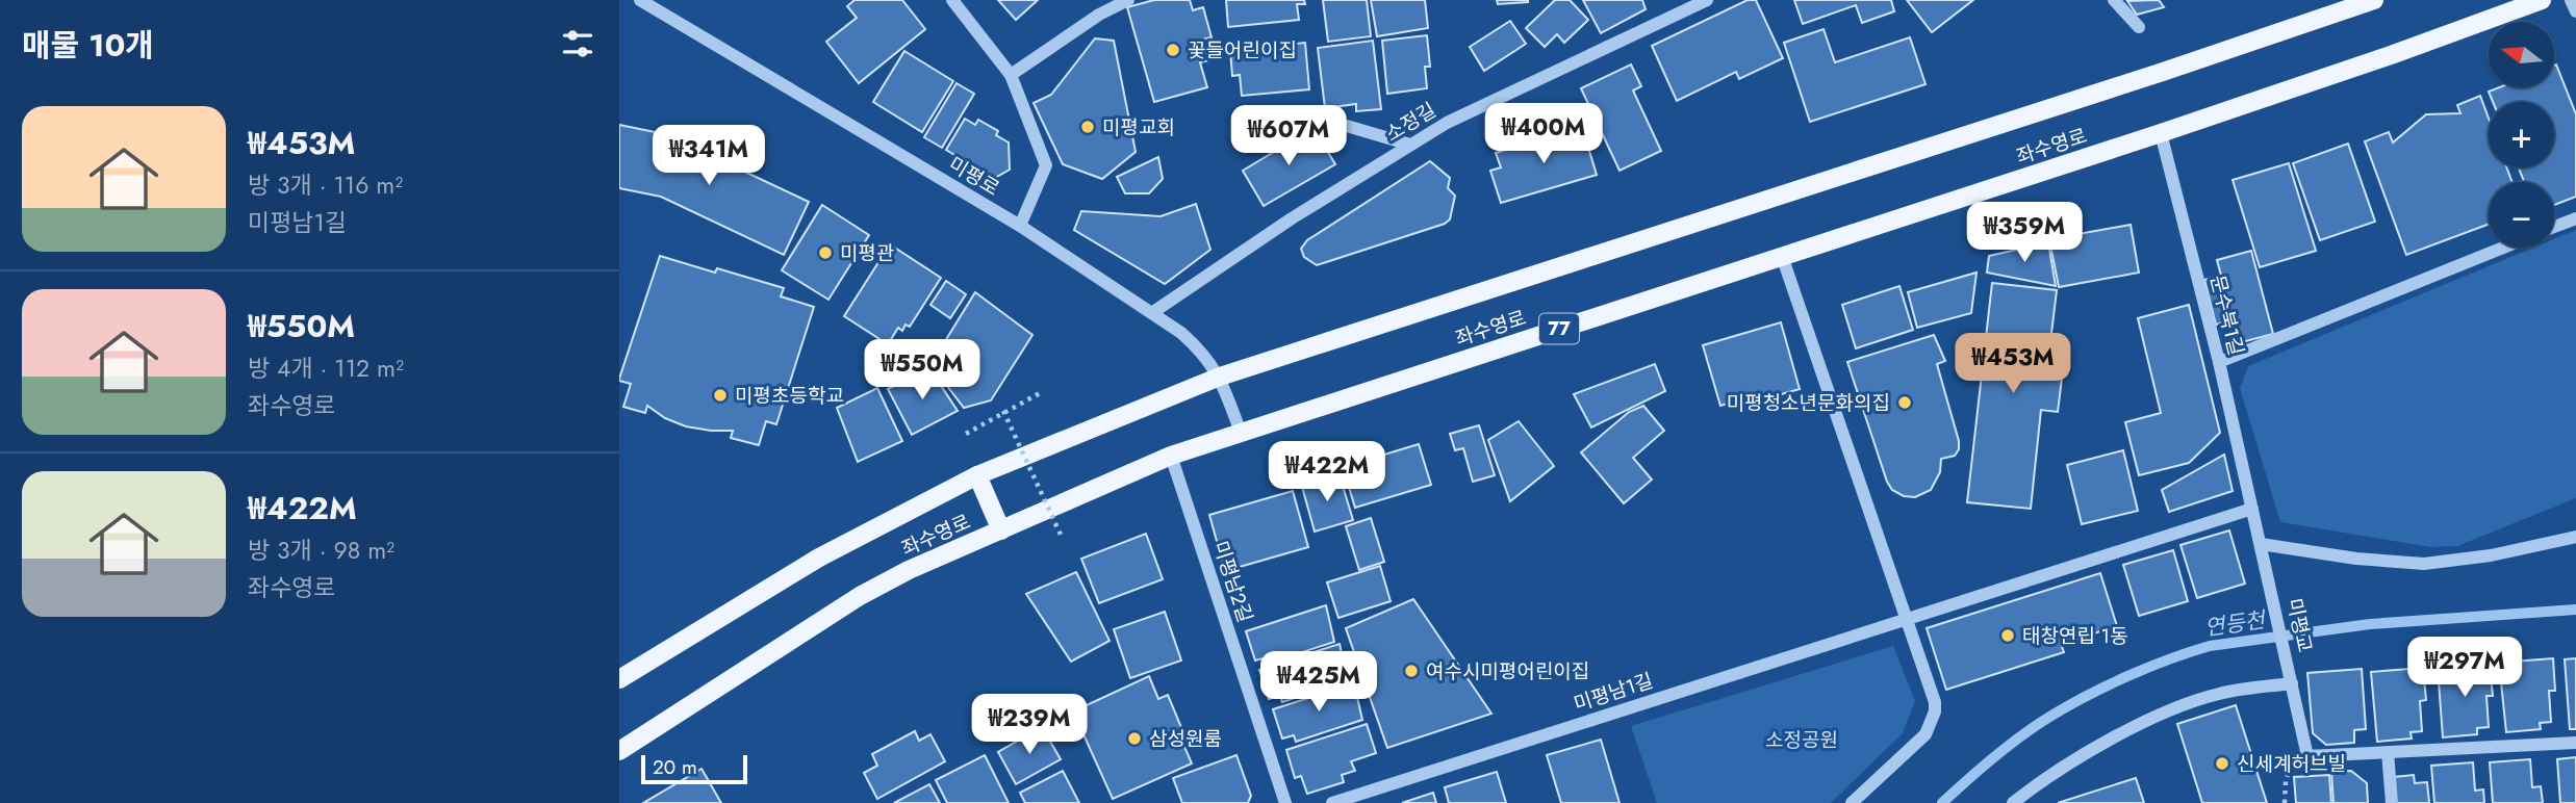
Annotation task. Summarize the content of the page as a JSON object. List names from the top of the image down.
{
  "streets": {
    "main road": ["좌수영로", "77"],
    "street": [
      "소정길",
      "미평로",
      "문수북1길",
      "미평남2길",
      "미평교",
      "미평남1길"
    ]
  },
  "crossings": [
    ["소정길", "미평로"],
    ["좌수영로", "미평로"],
    ["좌수영로", "문수북1길"],
    ["좌수영로", "미평남2길"],
    ["문수북1길", "미평교"]
  ],
  "water": ["연등천"],
  "parks": ["소정공원"],
  "places": [
    "꽃들어린이집",
    "미평교회",
    "미평관",
    "미평초등학교",
    "미평청소년문화의집",
    "태창연립 1동",
    "여수시미평어린이집",
    "삼성원룸",
    "신세계허브빌"
  ],
  "scale_bar": "20 m",
  "north": "left",
  "page": {
    "heading": "매물 10개",
    "map_buttons": ["+", "−"],
    "list": [
      {
        "name": "₩453M",
        "note": "방 3개 · 116 m² · 미평남1길"
      },
      {
        "name": "₩550M",
        "note": "방 4개 · 112 m² · 좌수영로"
      },
      {
        "name": "₩422M",
        "note": "방 3개 · 98 m² · 좌수영로"
      }
    ],
    "price": [
      "₩400M",
      "₩607M",
      "₩341M",
      "₩359M",
      "₩453M",
      "₩550M",
      "₩422M",
      "₩297M",
      "₩425M",
      "₩239M"
    ],
    "scale": "20 m"
  }
}
